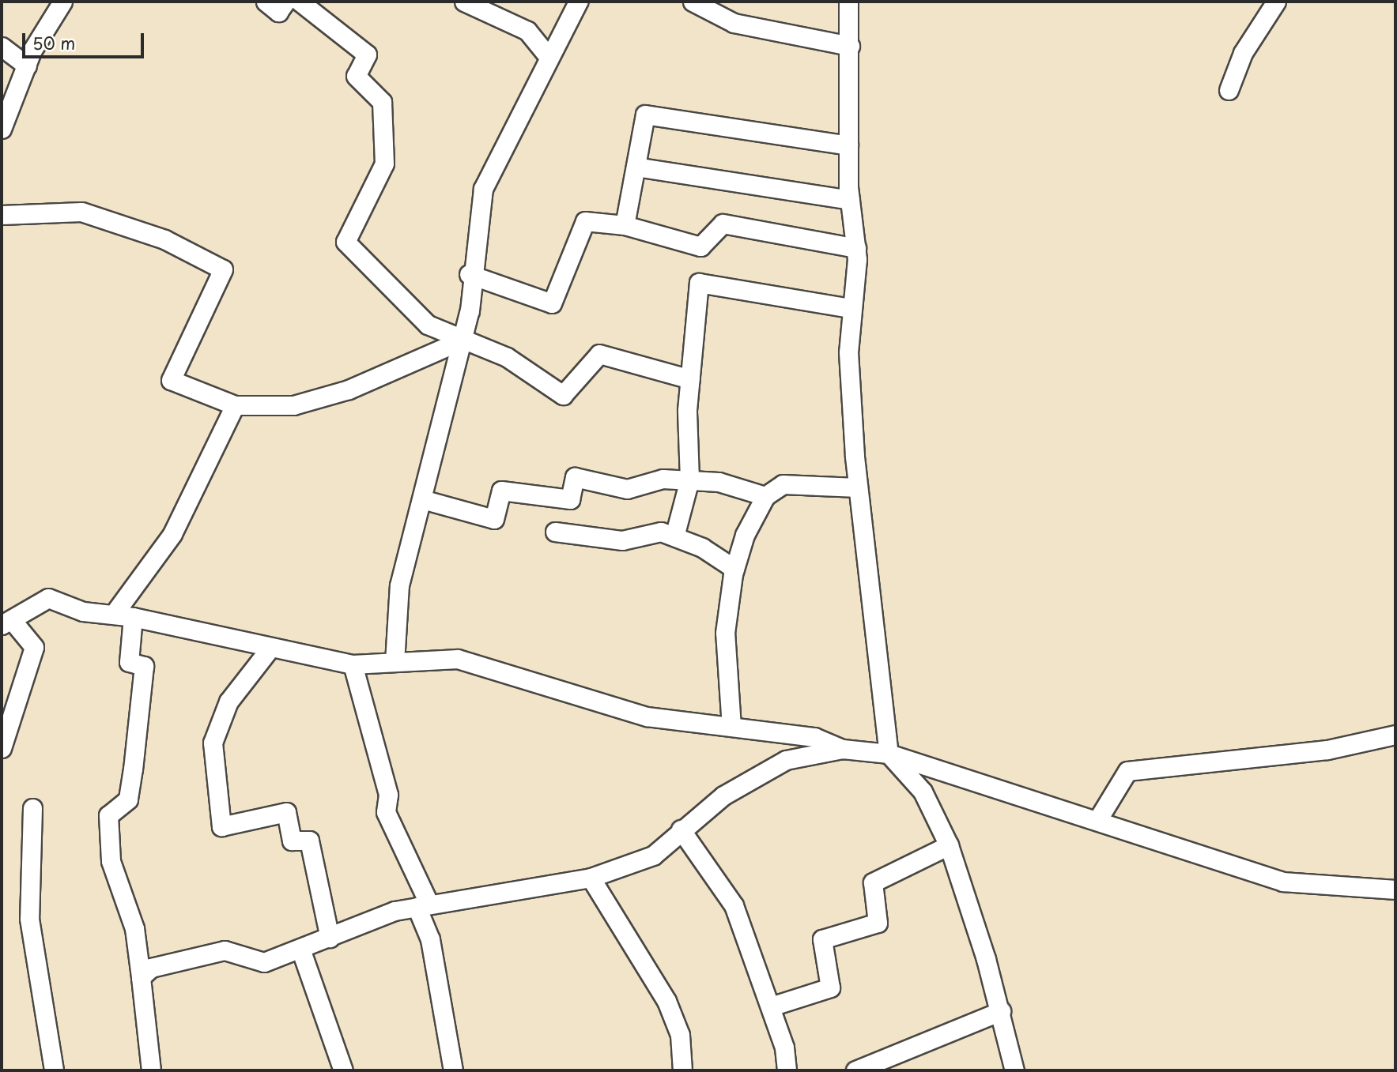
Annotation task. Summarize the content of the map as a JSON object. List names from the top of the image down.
{
  "scale_bar": "50 m"
}
